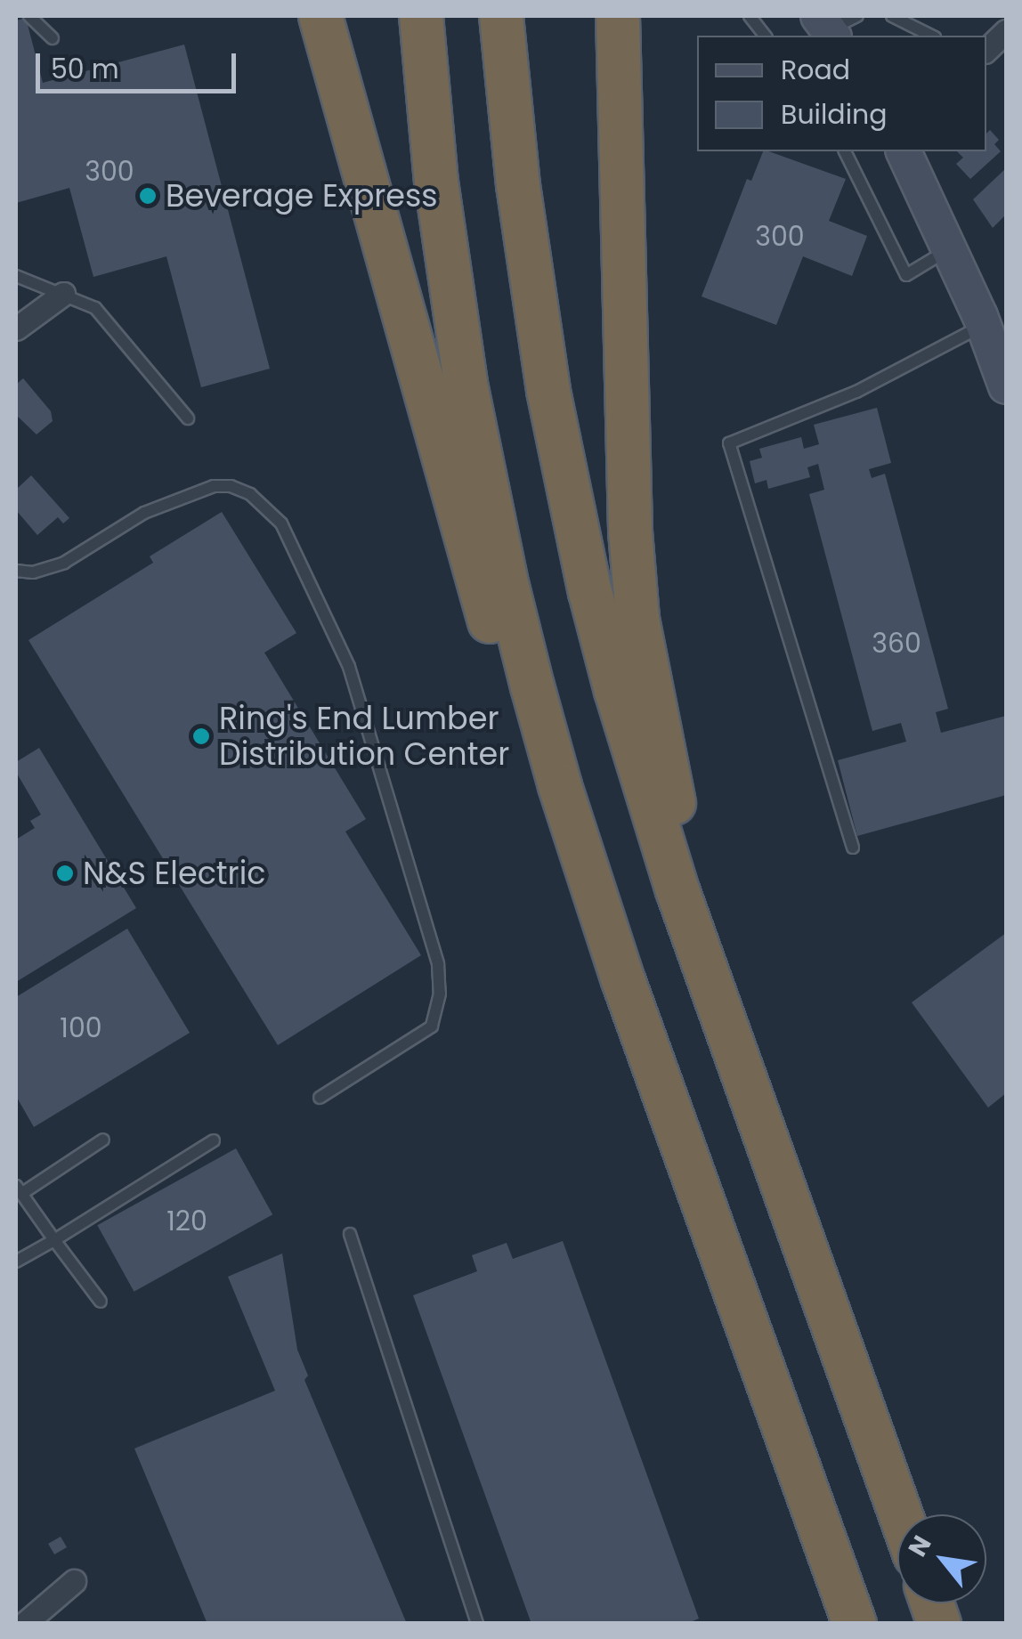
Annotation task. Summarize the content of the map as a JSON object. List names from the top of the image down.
{
  "places": ["Beverage Express", "Ring's End Lumber Distribution Center", "N&S Electric"],
  "house_numbers": [
    "300",
    "300",
    "360",
    "100",
    "120"
  ],
  "legend": ["Road", "Building"],
  "scale_bar": "50 m",
  "north": "top left"
}
